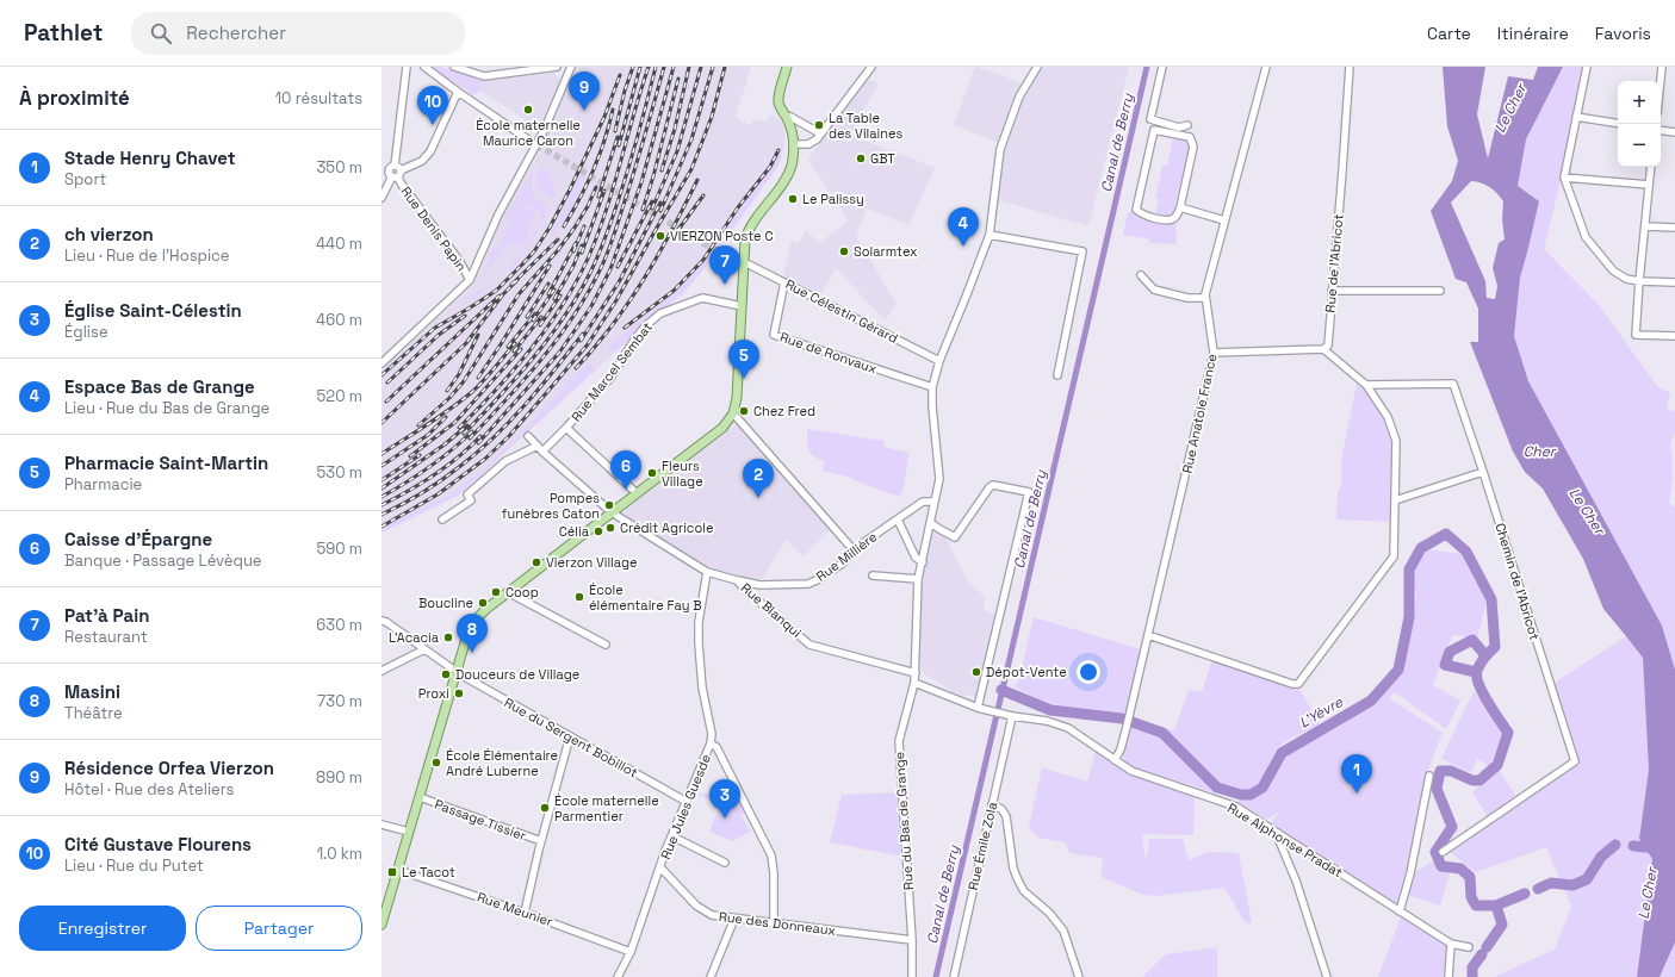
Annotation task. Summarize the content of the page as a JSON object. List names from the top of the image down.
{
  "streets": {
    "street": [
      "Rue Denis Papin",
      "Rue de l'Abricot",
      "Rue Célestin Gérard",
      "Rue de Ronvaux",
      "Rue Marcel Sembat",
      "Rue Anatole France",
      "Rue Millière",
      "Chemin de l'Abricot",
      "Rue Blanqui",
      "Rue du Sergent Bobillot",
      "Rue Jules Guesde",
      "Passage Tissier",
      "Rue du Bas de Grange",
      "Rue Alphonse Pradat",
      "Rue Émile Zola",
      "Rue Meunier",
      "Rue des Donneaux"
    ]
  },
  "crossings": [
    ["Rue Célestin Gérard", "Rue de Ronvaux"],
    ["Rue Célestin Gérard", "Rue du Bas de Grange"],
    ["Rue de Ronvaux", "Rue du Bas de Grange"],
    ["Rue Anatole France", "Rue Alphonse Pradat"],
    ["Rue Millière", "Rue Blanqui"],
    ["Rue Millière", "Rue du Bas de Grange"],
    ["Rue Blanqui", "Rue Jules Guesde"],
    ["Rue Blanqui", "Rue du Bas de Grange"],
    ["Rue du Sergent Bobillot", "Rue Jules Guesde"],
    ["Rue Jules Guesde", "Rue Meunier"],
    ["Rue Jules Guesde", "Rue des Donneaux"],
    ["Rue du Bas de Grange", "Rue Alphonse Pradat"],
    ["Rue du Bas de Grange", "Rue des Donneaux"],
    ["Rue Alphonse Pradat", "Rue Émile Zola"]
  ],
  "water": [
    "Le Cher",
    "Canal de Berry",
    "Cher",
    "L'Yèvre"
  ],
  "places": {
    "other": [
      "École maternelle Maurice Caron",
      "La Table des Vilaines",
      "GBT",
      "Le Palissy",
      "VIERZON Poste C",
      "Solarmtex",
      "Chez Fred",
      "Fleurs Village",
      "Pompes funèbres Caton",
      "Crédit Agricole",
      "Célia",
      "Vierzon Village",
      "Coop",
      "École élémentaire Fay B",
      "Boucline",
      "L'Acacia",
      "Dépot-Vente",
      "Douceurs de Village",
      "Proxi",
      "École Élémentaire André Luberne",
      "École maternelle Parmentier"
    ],
    "transit": ["Le Tacot"]
  },
  "page": {
    "header": "Pathlet",
    "search": "Rechercher",
    "nav": ["Carte", "Itinéraire", "Favoris"],
    "heading": ["À proximité", "10 résultats"],
    "pins": [
      "9",
      "10",
      "4",
      "7",
      "5",
      "6",
      "2",
      "8",
      "1",
      "3"
    ],
    "map_buttons": ["+", "−"],
    "list": [
      {
        "mark": "1",
        "name": "Stade Henry Chavet",
        "note": "Sport",
        "value": "350 m"
      },
      {
        "mark": "2",
        "name": "ch vierzon",
        "note": "Lieu · Rue de l'Hospice",
        "value": "440 m"
      },
      {
        "mark": "3",
        "name": "Église Saint-Célestin",
        "note": "Église",
        "value": "460 m"
      },
      {
        "mark": "4",
        "name": "Espace Bas de Grange",
        "note": "Lieu · Rue du Bas de Grange",
        "value": "520 m"
      },
      {
        "mark": "5",
        "name": "Pharmacie Saint-Martin",
        "note": "Pharmacie",
        "value": "530 m"
      },
      {
        "mark": "6",
        "name": "Caisse d'Épargne",
        "note": "Banque · Passage Lévèque",
        "value": "590 m"
      },
      {
        "mark": "7",
        "name": "Pat'à Pain",
        "note": "Restaurant",
        "value": "630 m"
      },
      {
        "mark": "8",
        "name": "Masini",
        "note": "Théâtre",
        "value": "730 m"
      },
      {
        "mark": "9",
        "name": "Résidence Orfea Vierzon",
        "note": "Hôtel · Rue des Ateliers",
        "value": "890 m"
      },
      {
        "mark": "10",
        "name": "Cité Gustave Flourens",
        "note": "Lieu · Rue du Putet",
        "value": "1.0 km"
      }
    ],
    "buttons": ["Enregistrer", "Partager"]
  }
}
